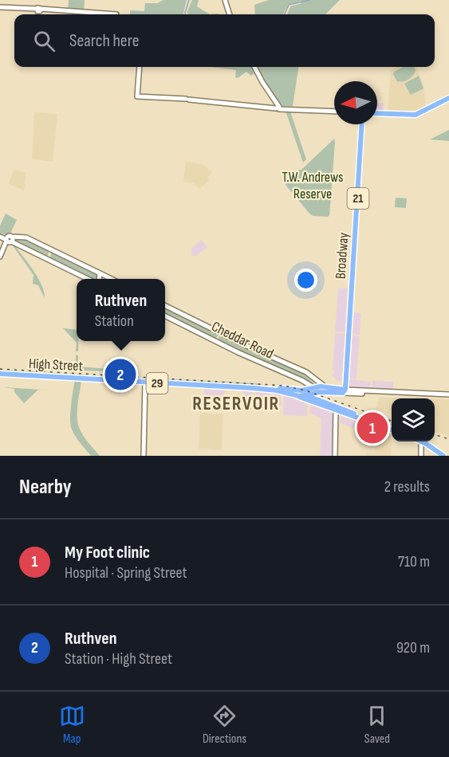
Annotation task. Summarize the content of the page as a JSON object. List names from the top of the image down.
{
  "streets": {
    "main road": [
      "21",
      "Broadway",
      "Cheddar Road",
      "High Street",
      "29"
    ]
  },
  "crossings": [
    ["Broadway", "High Street"],
    ["Cheddar Road", "High Street"]
  ],
  "districts": ["RESERVOIR"],
  "parks": ["T.W. Andrews Reserve"],
  "north": "left",
  "page": {
    "search": "Search here",
    "popup": ["Ruthven", "Station"],
    "pins": ["2", "1"],
    "heading": ["Nearby", "2 results"],
    "list": [
      {
        "mark": "1",
        "name": "My Foot clinic",
        "note": "Hospital · Spring Street",
        "value": "710 m"
      },
      {
        "mark": "2",
        "name": "Ruthven",
        "note": "Station · High Street",
        "value": "920 m"
      }
    ],
    "nav": ["Map", "Directions", "Saved"]
  }
}
